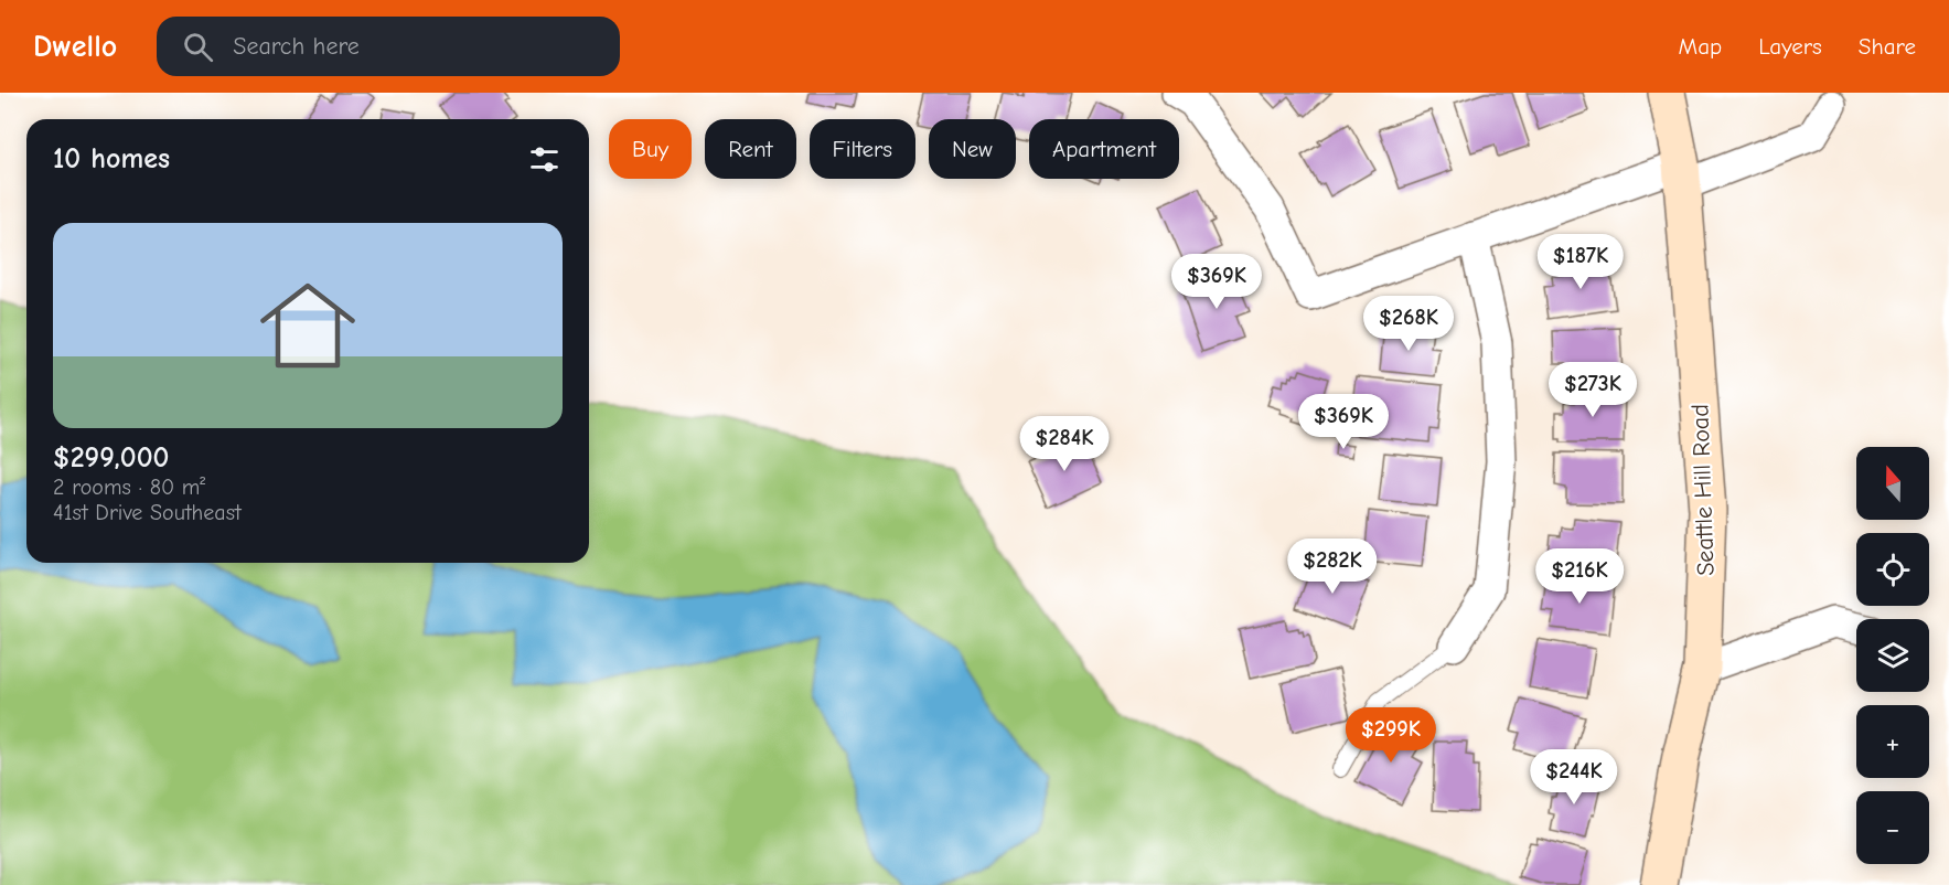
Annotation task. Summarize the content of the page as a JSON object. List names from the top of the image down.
{
  "streets": {
    "main road": ["Seattle Hill Road"]
  },
  "north": "top",
  "page": {
    "header": "Dwello",
    "search": "Search here",
    "nav": ["Map", "Layers", "Share"],
    "chip": [
      "Buy",
      "Rent",
      "Filters",
      "New",
      "Apartment"
    ],
    "heading": "10 homes",
    "list": [
      {
        "name": "$299,000",
        "note": "2 rooms · 80 m² · 41st Drive Southeast"
      }
    ],
    "price": [
      "$187K",
      "$369K",
      "$268K",
      "$273K",
      "$369K",
      "$284K",
      "$282K",
      "$216K",
      "$299K",
      "$244K"
    ],
    "map_buttons": ["+", "−"]
  }
}
